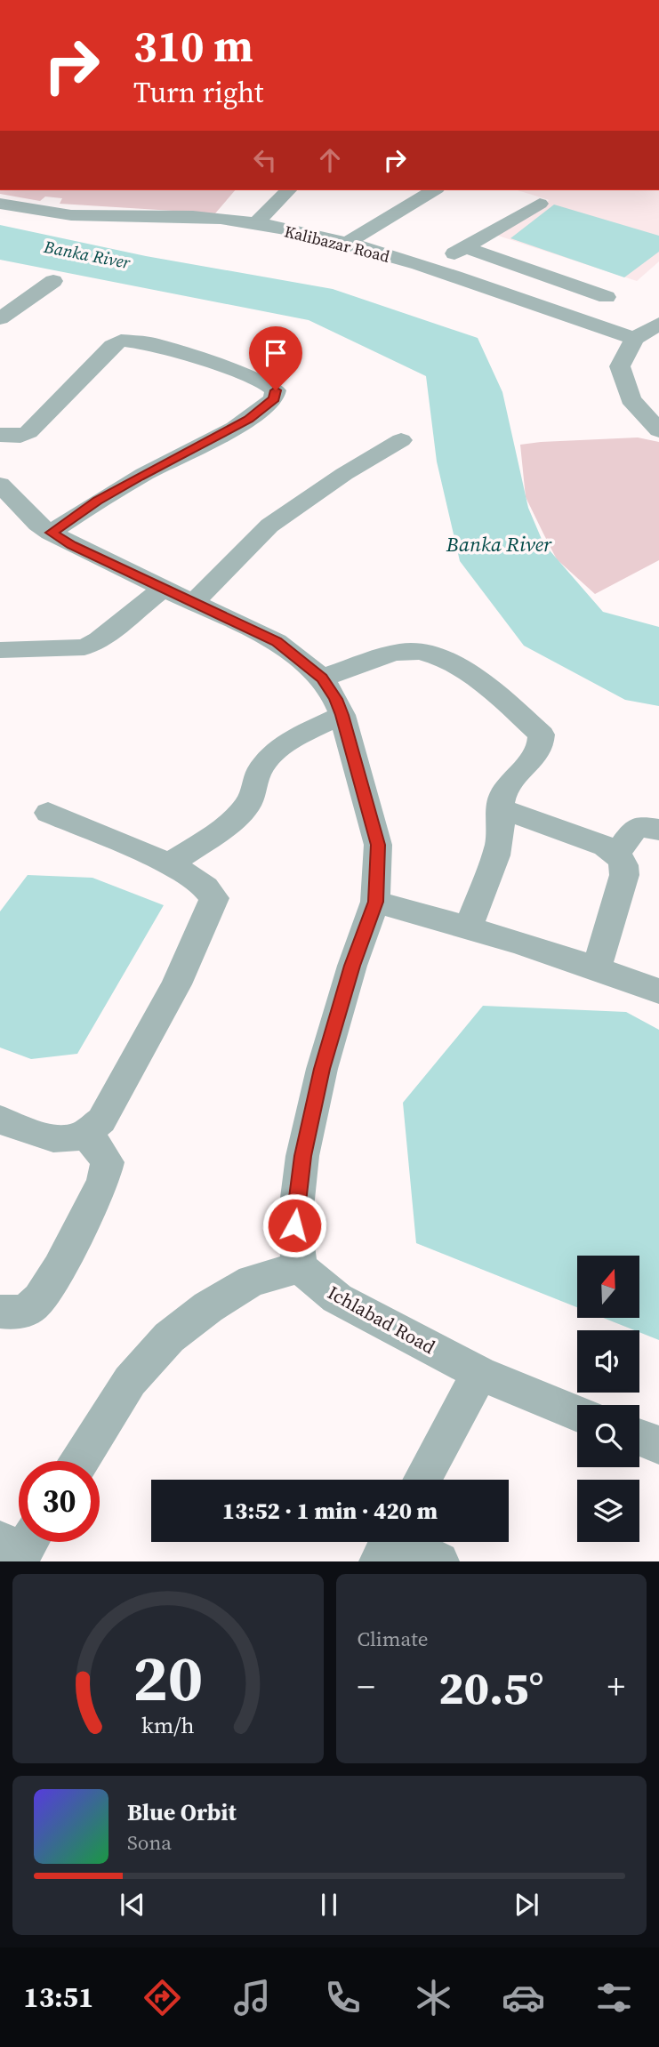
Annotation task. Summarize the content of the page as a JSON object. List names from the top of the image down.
{
  "streets": {
    "street": ["Kalibazar Road", "Ichlabad Road"]
  },
  "water": ["Banka River"],
  "north": "top",
  "page": {
    "turn": ["310 m", "Turn right"],
    "limit": "30",
    "trip": "13:52 · 1 min · 420 m",
    "tile": "Climate",
    "heat": ["−", "20.5°", "+"],
    "song": ["Blue Orbit", "Sona"],
    "tabs": "13:51",
    "gauge": ["20", "km/h"]
  }
}
